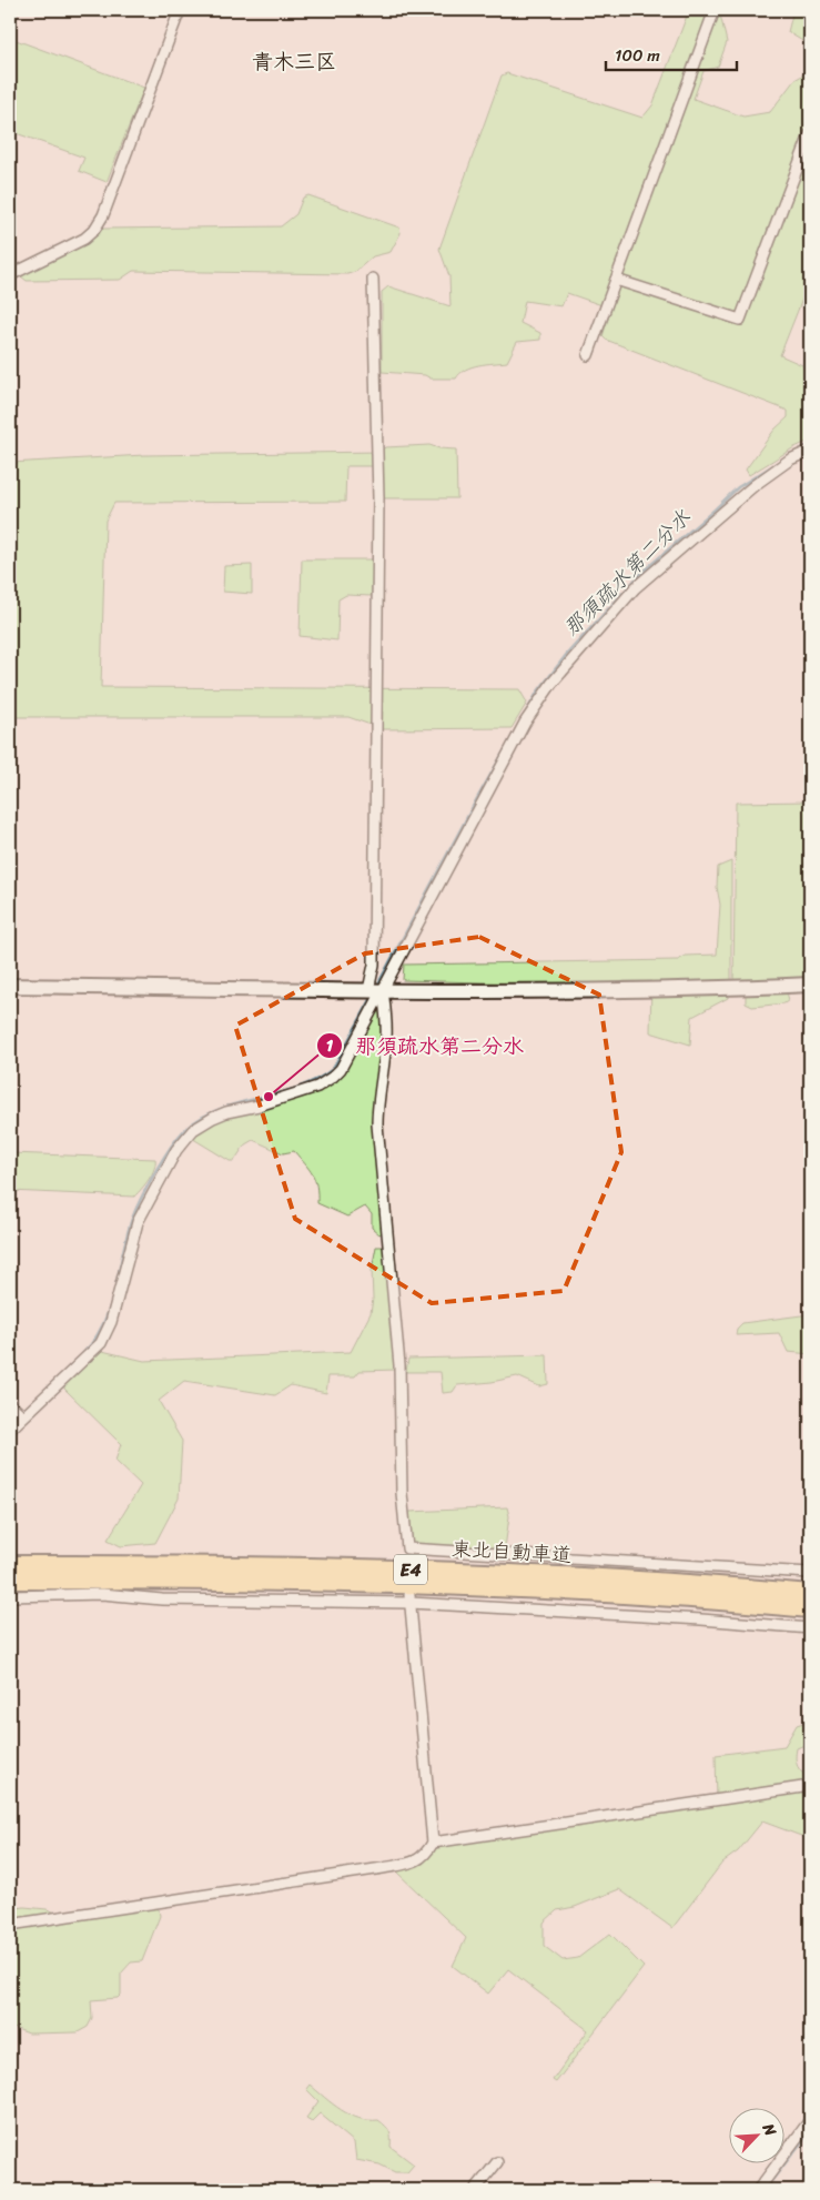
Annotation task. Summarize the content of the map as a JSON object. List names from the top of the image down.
{
  "streets": {
    "highway": ["東北自動車道", "E4"]
  },
  "districts": ["青木三区"],
  "water": ["那須疏水第二分水"],
  "places": ["那須疏水第二分水"],
  "scale_bar": "100 m",
  "north": "top right"
}
